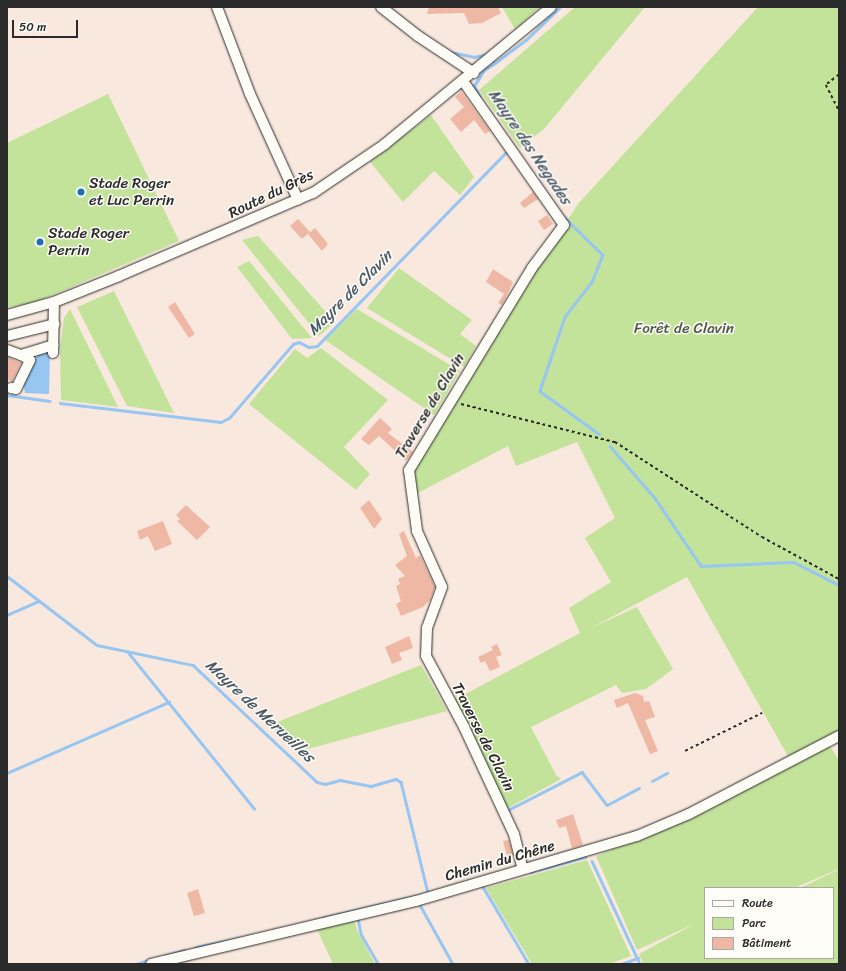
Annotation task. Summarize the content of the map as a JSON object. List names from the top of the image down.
{
  "streets": {
    "street": ["Route du Grès", "Traverse de Clavin", "Chemin du Chêne"]
  },
  "crossings": [
    ["Route du Grès", "Traverse de Clavin"],
    ["Traverse de Clavin", "Chemin du Chêne"]
  ],
  "water": ["Mayre des Negades", "Mayre de Clavin", "Mayre de Merueilles"],
  "parks": ["Forêt de Clavin"],
  "places": ["Stade Roger et Luc Perrin", "Stade Roger Perrin"],
  "legend": ["Route", "Parc", "Bâtiment"],
  "scale_bar": "50 m"
}
